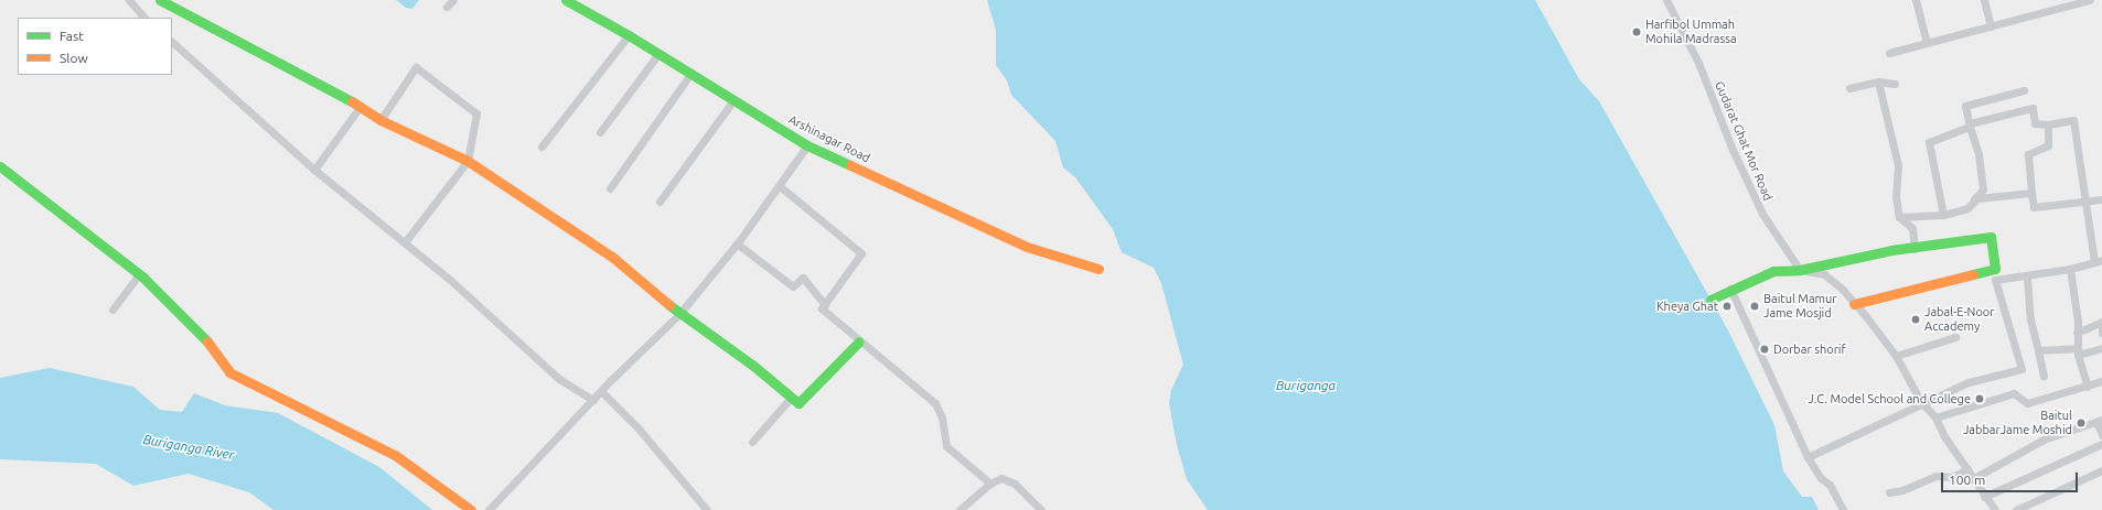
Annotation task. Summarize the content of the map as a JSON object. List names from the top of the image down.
{
  "streets": {
    "street": ["Arshinagar Road", "Gudarat Ghat Mor Road"]
  },
  "water": ["Buriganga", "Buriganga River"],
  "places": [
    "Harfibol Ummah Mohila Madrassa",
    "Kheya Ghat",
    "Baitul Mamur Jame Mosjid",
    "Jabal-E-Noor Accademy",
    "Dorbar shorif",
    "J.C. Model School and College",
    "Baitul JabbarJame Moshid"
  ],
  "legend": ["Fast", "Slow"],
  "scale_bar": "100 m"
}
